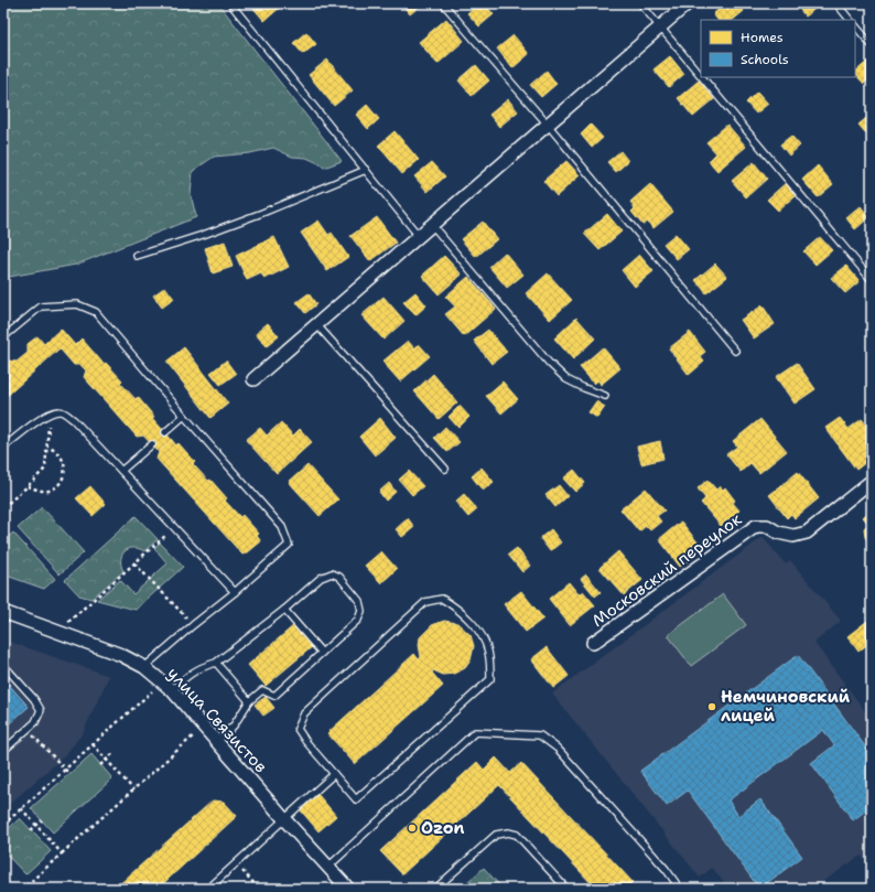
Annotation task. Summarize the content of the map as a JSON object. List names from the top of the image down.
{
  "streets": {
    "street": ["Московский переулок", "улица Связистов"]
  },
  "places": ["Немчиновский лицей", "Ozon"],
  "legend": ["Homes", "Schools"]
}
